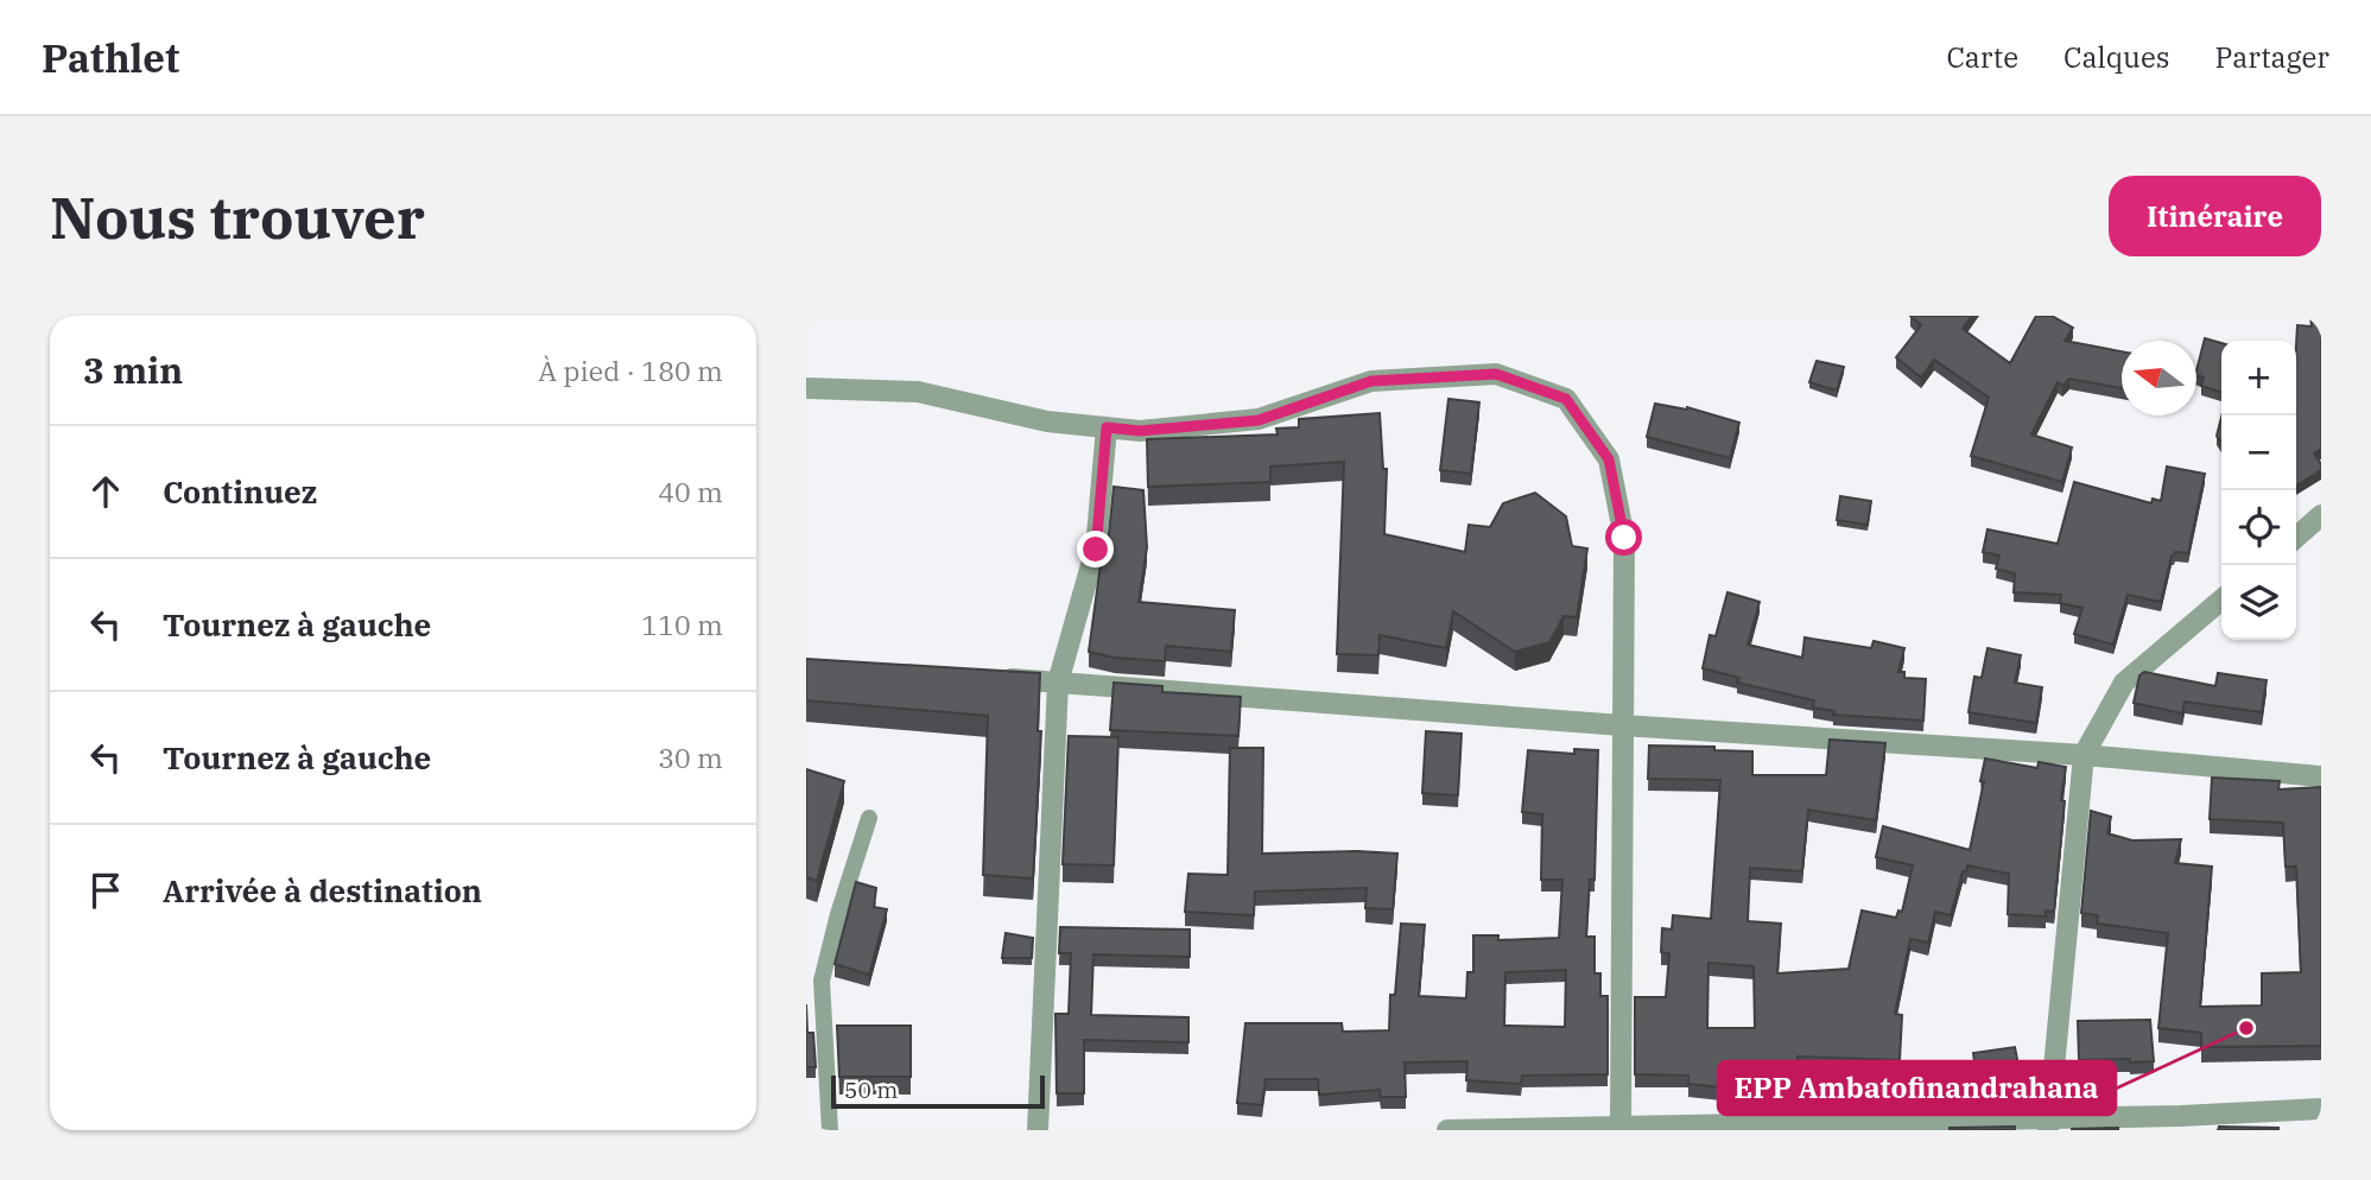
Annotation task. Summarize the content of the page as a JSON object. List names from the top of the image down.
{
  "places": ["EPP Ambatofinandrahana"],
  "scale_bar": "50 m",
  "north": "left",
  "page": {
    "header": "Pathlet",
    "nav": ["Carte", "Calques", "Partager"],
    "buttons": "Itinéraire",
    "title": "Nous trouver",
    "heading": ["3 min", "À pied · 180 m"],
    "map_buttons": ["+", "−"],
    "list": [
      ["Continuez", "40 m"],
      ["Tournez à gauche", "110 m"],
      ["Tournez à gauche", "30 m"],
      "Arrivée à destination"
    ],
    "scale": "50 m"
  }
}
